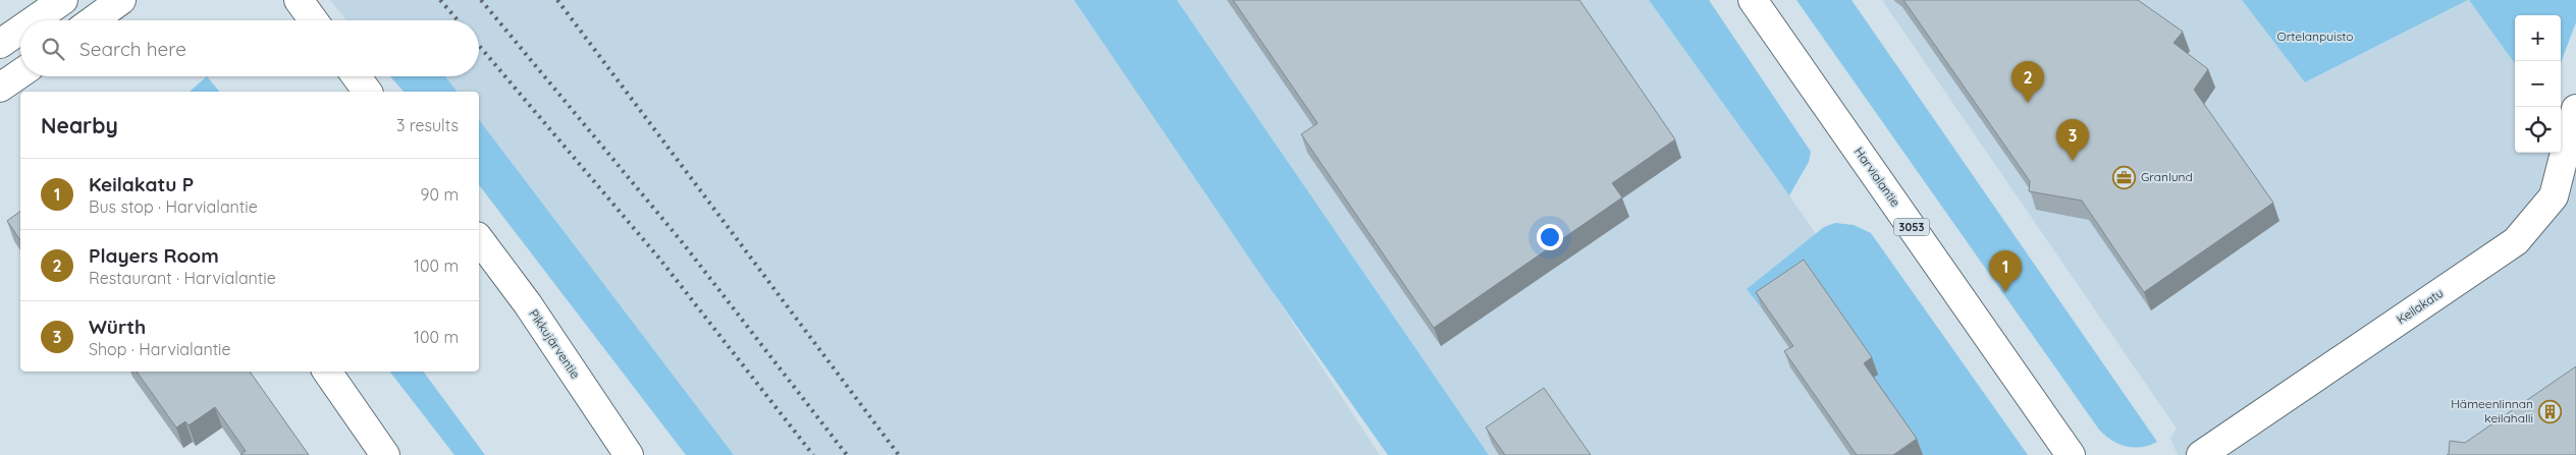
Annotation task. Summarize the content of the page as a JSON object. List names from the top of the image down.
{
  "streets": {
    "street": [
      "Harvialantie",
      "3053",
      "Keilakatu",
      "Pikkujärventie"
    ]
  },
  "parks": ["Ortelanpuisto"],
  "places": {
    "office": ["Granlund"],
    "building": ["Hämeenlinnan keilahalli"]
  },
  "page": {
    "map_buttons": ["+", "−"],
    "search": "Search here",
    "pins": ["2", "3", "1"],
    "heading": ["Nearby", "3 results"],
    "list": [
      {
        "mark": "1",
        "name": "Keilakatu P",
        "note": "Bus stop · Harvialantie",
        "value": "90 m"
      },
      {
        "mark": "2",
        "name": "Players Room",
        "note": "Restaurant · Harvialantie",
        "value": "100 m"
      },
      {
        "mark": "3",
        "name": "Würth",
        "note": "Shop · Harvialantie",
        "value": "100 m"
      }
    ]
  }
}
